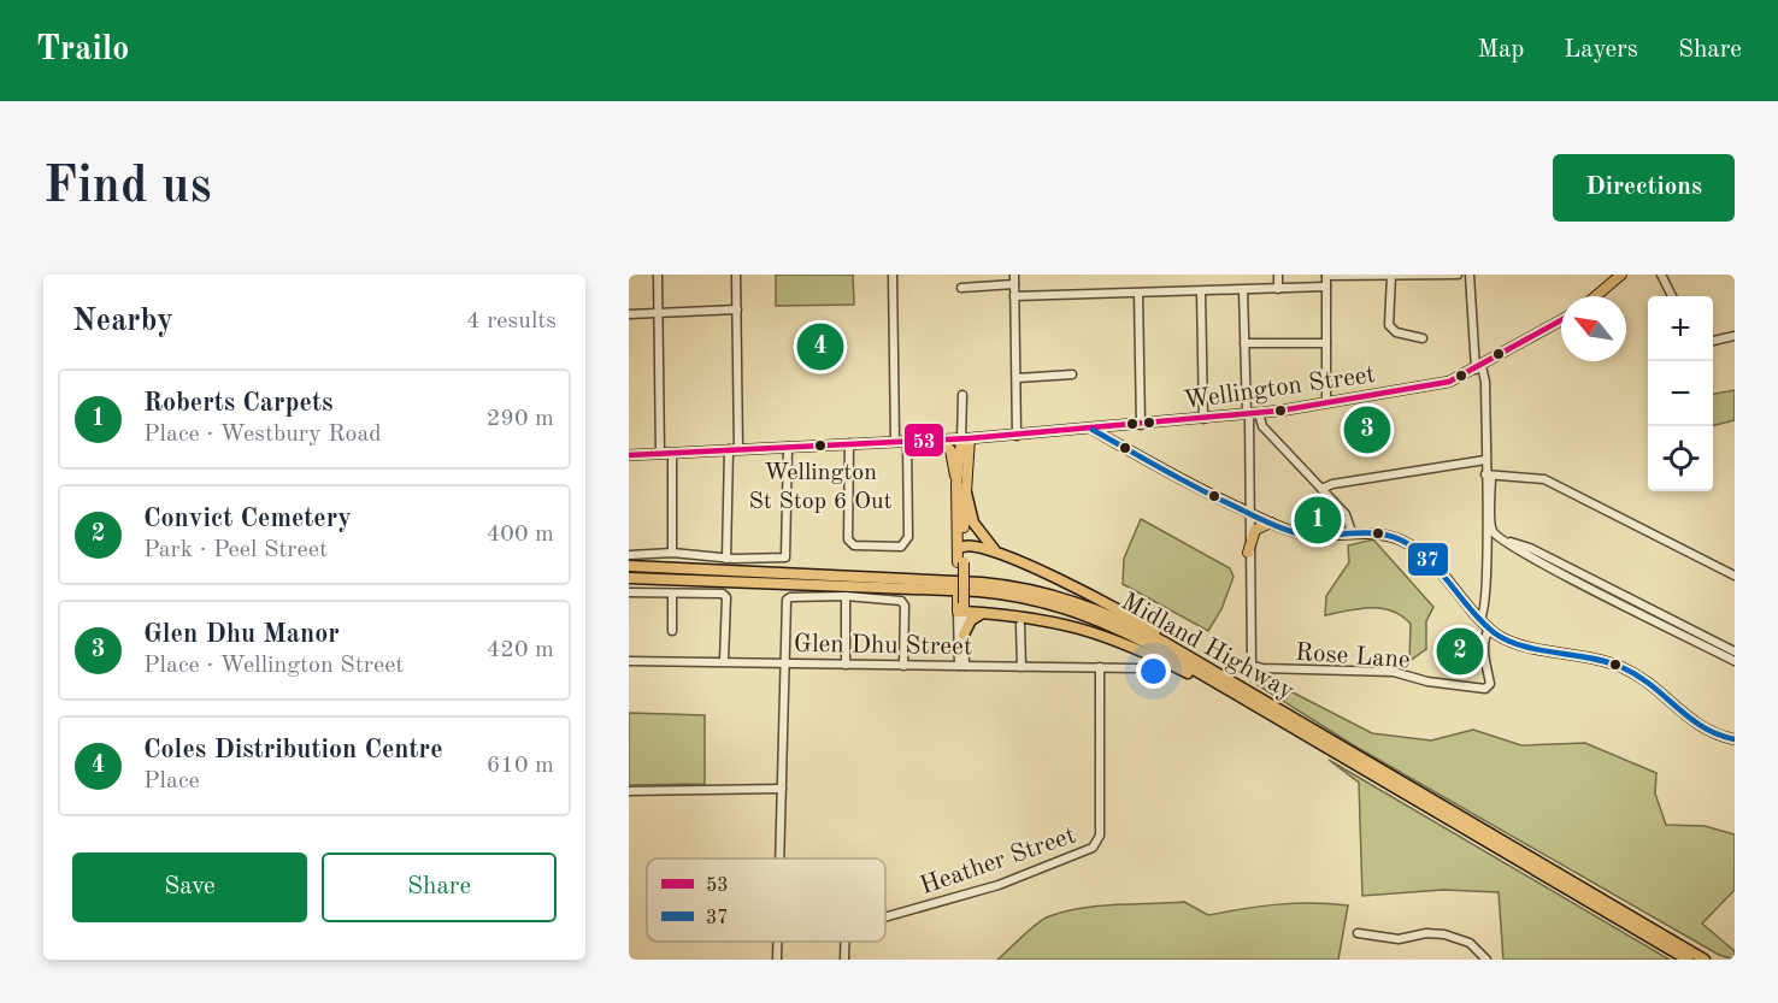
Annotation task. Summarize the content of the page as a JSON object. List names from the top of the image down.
{
  "streets": {
    "highway": ["Midland Highway"],
    "main road": ["Wellington Street"],
    "street": ["Glen Dhu Street", "Rose Lane", "Heather Street"]
  },
  "crossings": [
    ["Wellington Street", "Rose Lane"],
    ["Glen Dhu Street", "Heather Street"]
  ],
  "places": ["Wellington St Stop 6 Out"],
  "lines": ["transit line 53", "transit line 37"],
  "legend": ["53", "37"],
  "north": "top left",
  "page": {
    "header": "Trailo",
    "nav": ["Map", "Layers", "Share"],
    "buttons": [
      "Directions",
      ["Save", "Share"]
    ],
    "title": "Find us",
    "heading": ["Nearby", "4 results"],
    "map_buttons": ["+", "−"],
    "pins": [
      "4",
      "3",
      "1",
      "2"
    ],
    "list": [
      {
        "mark": "1",
        "name": "Roberts Carpets",
        "note": "Place · Westbury Road",
        "value": "290 m"
      },
      {
        "mark": "2",
        "name": "Convict Cemetery",
        "note": "Park · Peel Street",
        "value": "400 m"
      },
      {
        "mark": "3",
        "name": "Glen Dhu Manor",
        "note": "Place · Wellington Street",
        "value": "420 m"
      },
      {
        "mark": "4",
        "name": "Coles Distribution Centre",
        "note": "Place",
        "value": "610 m"
      }
    ]
  }
}
